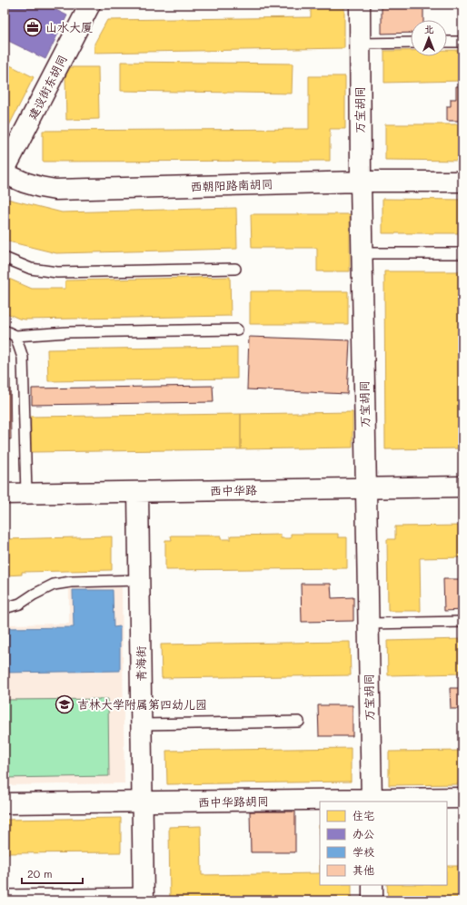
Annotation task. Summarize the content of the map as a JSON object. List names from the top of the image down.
{
  "streets": {
    "street": [
      "建设街东胡同",
      "万宝胡同",
      "西朝阳路南胡同",
      "西中华路",
      "青海街",
      "西中华路胡同"
    ]
  },
  "crossings": [
    ["万宝胡同", "西朝阳路南胡同"],
    ["万宝胡同", "西中华路"],
    ["万宝胡同", "西中华路胡同"],
    ["西中华路", "青海街"],
    ["青海街", "西中华路胡同"]
  ],
  "places": {
    "office": ["山水大厦"],
    "school or university": ["吉林大学附属第四幼儿园"]
  },
  "legend": [
    "住宅",
    "办公",
    "学校",
    "其他"
  ],
  "scale_bar": "20 m",
  "north": "top"
}
